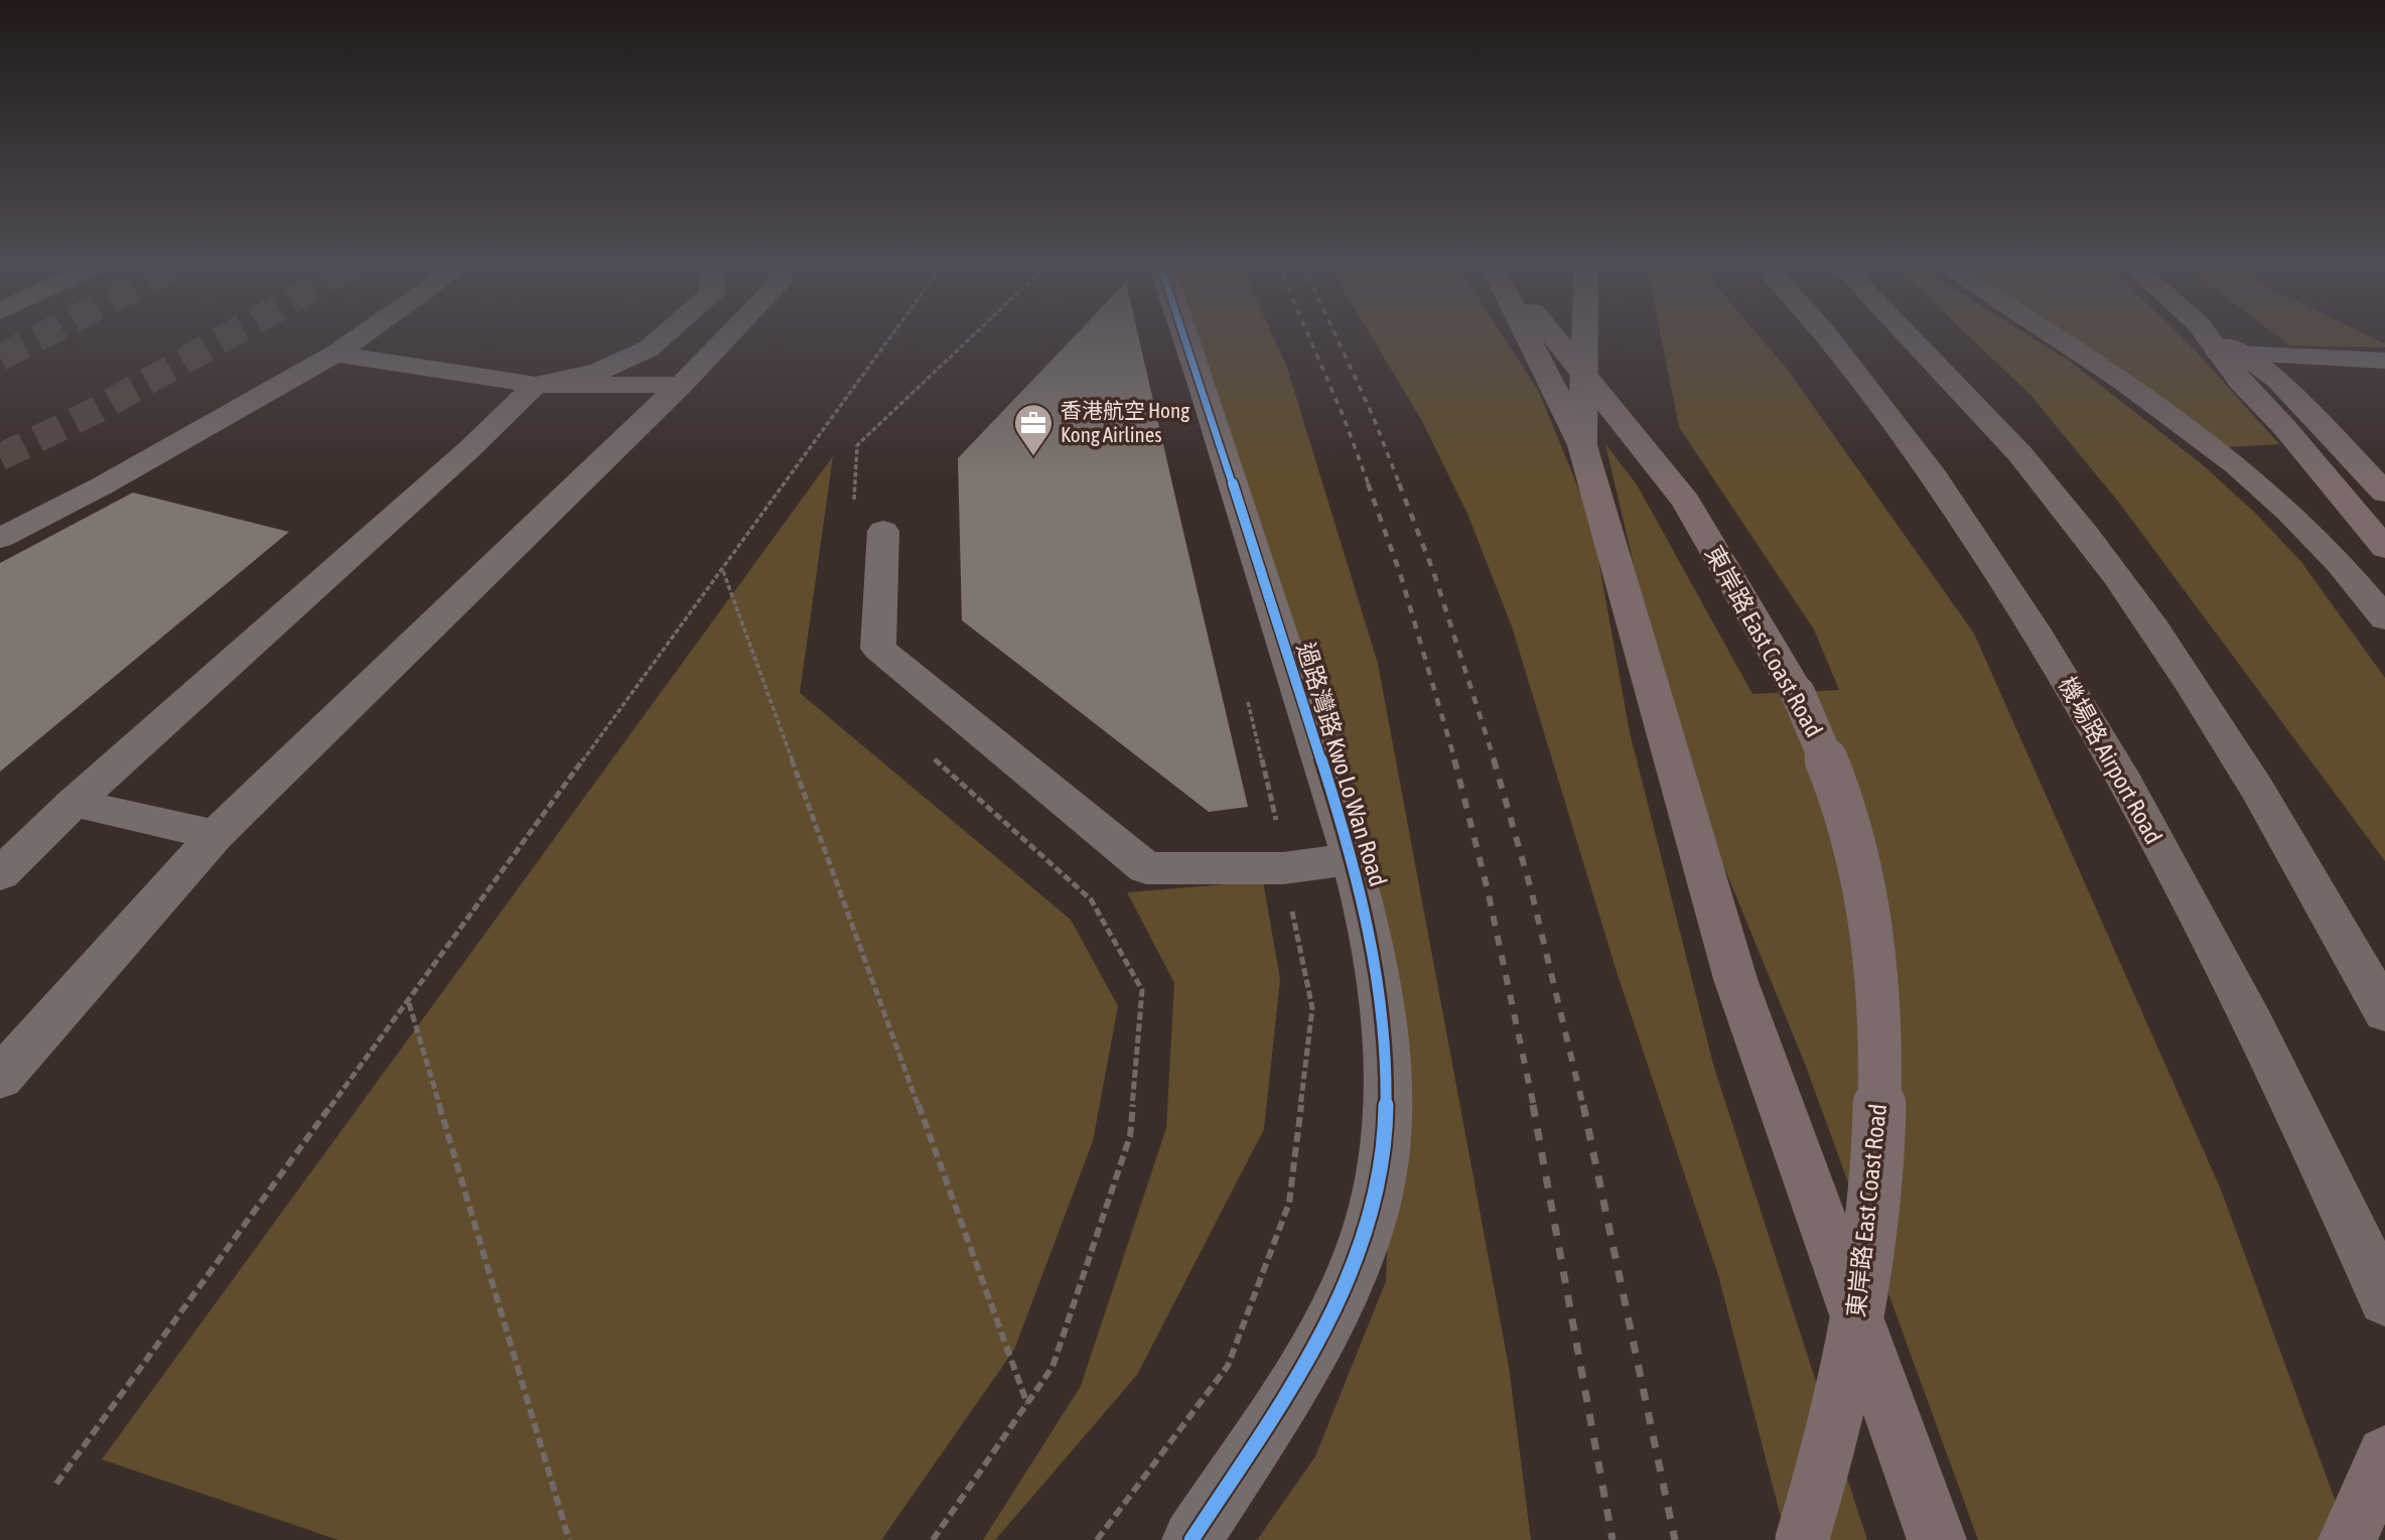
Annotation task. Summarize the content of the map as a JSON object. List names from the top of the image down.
{
  "streets": {
    "highway": ["機場路 Airport Road"],
    "main road": ["東岸路 East Coast Road"],
    "street": ["過路灣路 Kwo Lo Wan Road"]
  },
  "places": {
    "office": ["香港航空 Hong Kong Airlines"]
  }
}
